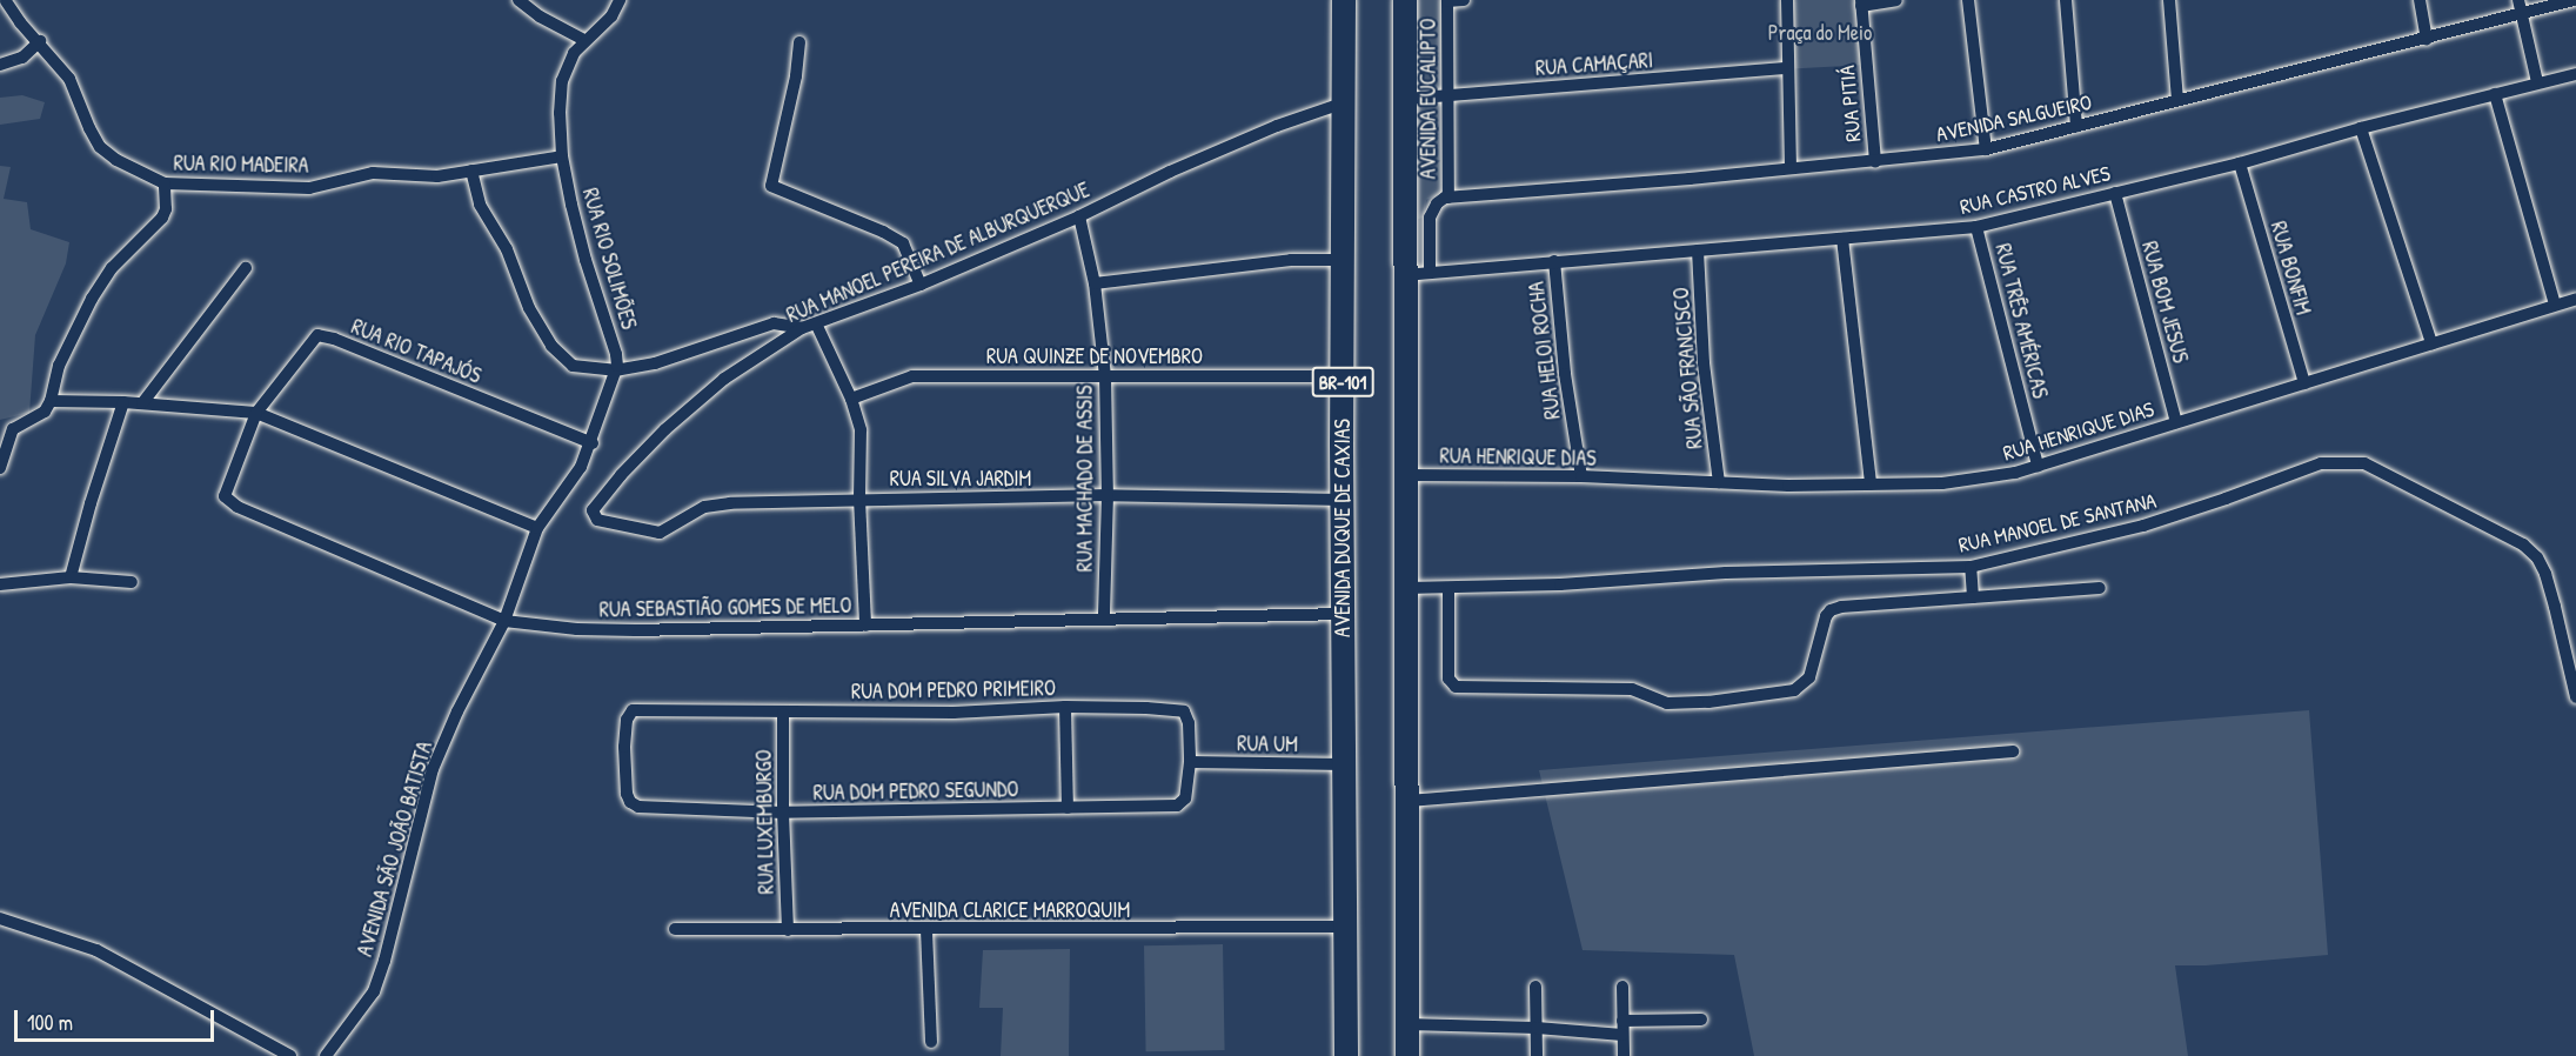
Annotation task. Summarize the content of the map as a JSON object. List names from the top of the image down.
{
  "streets": {
    "highway": ["BR-101", "AVENIDA DUQUE DE CAXIAS"],
    "street": [
      "RUA CAMAÇARI",
      "AVENIDA EUCALIPTO",
      "RUA PITIÁ",
      "AVENIDA SALGUEIRO",
      "RUA RIO MADEIRA",
      "RUA CASTRO ALVES",
      "RUA MANOEL PEREIRA DE ALBURQUERQUE",
      "RUA RIO SOLIMÕES",
      "RUA BONFIM",
      "RUA BOM JESUS",
      "RUA TRÊS AMÉRICAS",
      "RUA HELOI ROCHA",
      "RUA RIO TAPAJÓS",
      "RUA QUINZE DE NOVEMBRO",
      "RUA SÃO FRANCISCO",
      "RUA HENRIQUE DIAS",
      "RUA SILVA JARDIM",
      "RUA MACHADO DE ASSIS",
      "RUA MANOEL DE SANTANA",
      "RUA SEBASTIÃO GOMES DE MELO",
      "RUA DOM PEDRO PRIMEIRO",
      "RUA UM",
      "RUA DOM PEDRO SEGUNDO",
      "RUA LUXEMBURGO",
      "AVENIDA SÃO JOÃO BATISTA",
      "AVENIDA CLARICE MARROQUIM"
    ]
  },
  "crossings": [
    ["RUA CAMAÇARI", "AVENIDA EUCALIPTO"],
    ["RUA CAMAÇARI", "BR-101"],
    ["AVENIDA EUCALIPTO", "AVENIDA SALGUEIRO"],
    ["RUA PITIÁ", "AVENIDA SALGUEIRO"],
    ["RUA RIO MADEIRA", "RUA RIO SOLIMÕES"],
    ["RUA CASTRO ALVES", "RUA BONFIM"],
    ["RUA CASTRO ALVES", "RUA BOM JESUS"],
    ["RUA CASTRO ALVES", "RUA TRÊS AMÉRICAS"],
    ["RUA CASTRO ALVES", "RUA HELOI ROCHA"],
    ["RUA CASTRO ALVES", "RUA SÃO FRANCISCO"],
    ["RUA CASTRO ALVES", "BR-101"],
    ["RUA MANOEL PEREIRA DE ALBURQUERQUE", "RUA SILVA JARDIM"],
    ["RUA MANOEL PEREIRA DE ALBURQUERQUE", "RUA MACHADO DE ASSIS"],
    ["RUA MANOEL PEREIRA DE ALBURQUERQUE", "AVENIDA DUQUE DE CAXIAS"],
    ["RUA RIO SOLIMÕES", "RUA RIO TAPAJÓS"],
    ["RUA RIO SOLIMÕES", "AVENIDA SÃO JOÃO BATISTA"],
    ["RUA BONFIM", "RUA HENRIQUE DIAS"],
    ["RUA BOM JESUS", "RUA HENRIQUE DIAS"],
    ["RUA TRÊS AMÉRICAS", "RUA HENRIQUE DIAS"],
    ["RUA HELOI ROCHA", "RUA HENRIQUE DIAS"],
    ["RUA RIO TAPAJÓS", "RUA SEBASTIÃO GOMES DE MELO"],
    ["RUA QUINZE DE NOVEMBRO", "RUA MACHADO DE ASSIS"],
    ["RUA QUINZE DE NOVEMBRO", "AVENIDA DUQUE DE CAXIAS"],
    ["RUA SÃO FRANCISCO", "RUA HENRIQUE DIAS"],
    ["BR-101", "RUA HENRIQUE DIAS"],
    ["BR-101", "RUA MANOEL DE SANTANA"],
    ["RUA SILVA JARDIM", "RUA MACHADO DE ASSIS"],
    ["RUA SILVA JARDIM", "AVENIDA DUQUE DE CAXIAS"],
    ["RUA MACHADO DE ASSIS", "RUA SEBASTIÃO GOMES DE MELO"],
    ["AVENIDA DUQUE DE CAXIAS", "RUA SEBASTIÃO GOMES DE MELO"],
    ["AVENIDA DUQUE DE CAXIAS", "RUA UM"],
    ["AVENIDA DUQUE DE CAXIAS", "AVENIDA CLARICE MARROQUIM"],
    ["RUA SEBASTIÃO GOMES DE MELO", "AVENIDA SÃO JOÃO BATISTA"],
    ["RUA DOM PEDRO PRIMEIRO", "RUA UM"],
    ["RUA DOM PEDRO PRIMEIRO", "RUA DOM PEDRO SEGUNDO"],
    ["RUA DOM PEDRO PRIMEIRO", "RUA LUXEMBURGO"],
    ["RUA DOM PEDRO SEGUNDO", "RUA LUXEMBURGO"],
    ["RUA LUXEMBURGO", "AVENIDA CLARICE MARROQUIM"]
  ],
  "parks": ["Praça do Meio"],
  "scale_bar": "100 m"
}
